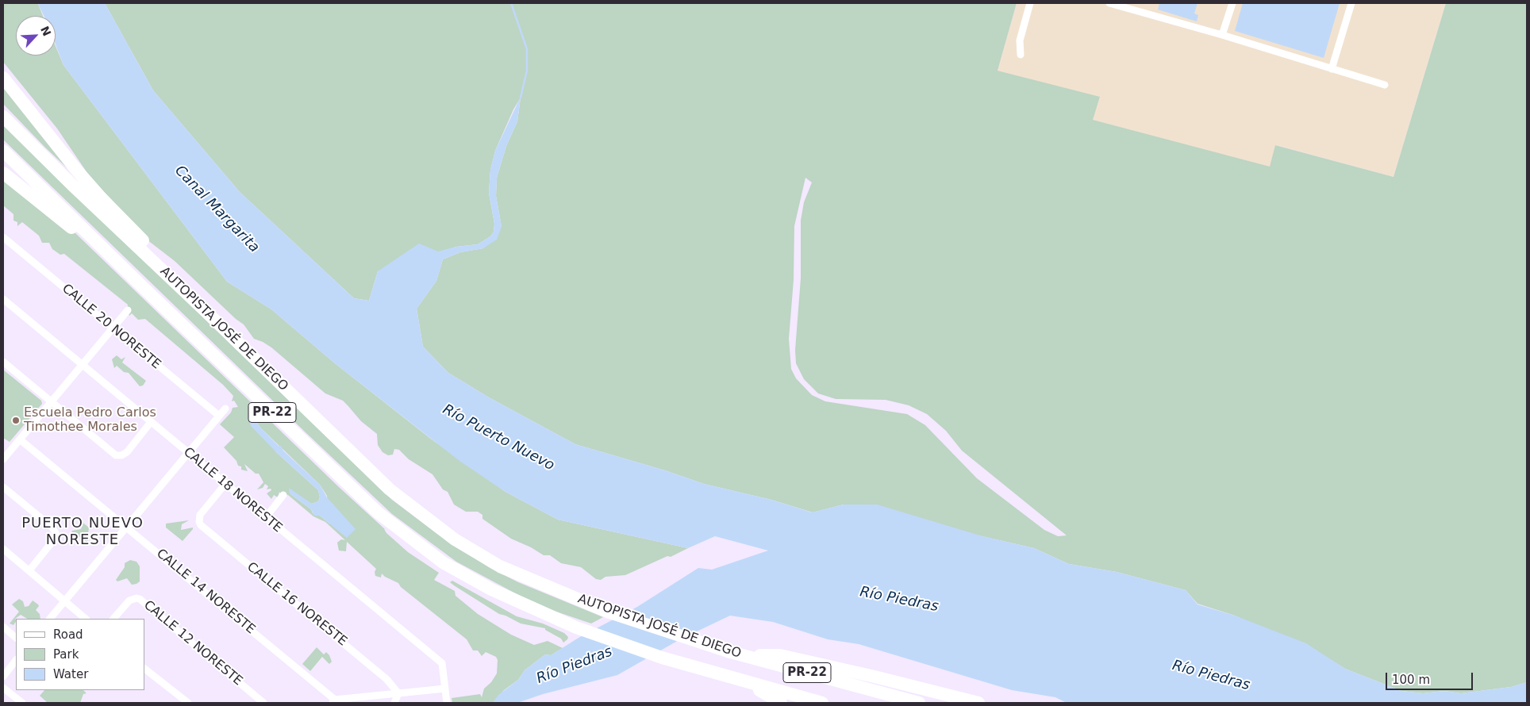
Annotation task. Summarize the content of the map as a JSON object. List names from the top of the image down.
{
  "streets": {
    "highway": ["AUTOPISTA JOSÉ DE DIEGO", "PR-22"],
    "street": [
      "CALLE 20 NORESTE",
      "CALLE 18 NORESTE",
      "CALLE 14 NORESTE",
      "CALLE 16 NORESTE",
      "CALLE 12 NORESTE"
    ]
  },
  "crossings": [
    ["CALLE 18 NORESTE", "CALLE 16 NORESTE"]
  ],
  "districts": ["PUERTO NUEVO NORESTE"],
  "water": ["Canal Margarita", "Río Puerto Nuevo", "Río Piedras"],
  "places": ["Escuela Pedro Carlos Timothee Morales"],
  "legend": ["Road", "Park", "Water"],
  "scale_bar": "100 m",
  "north": "top right"
}
